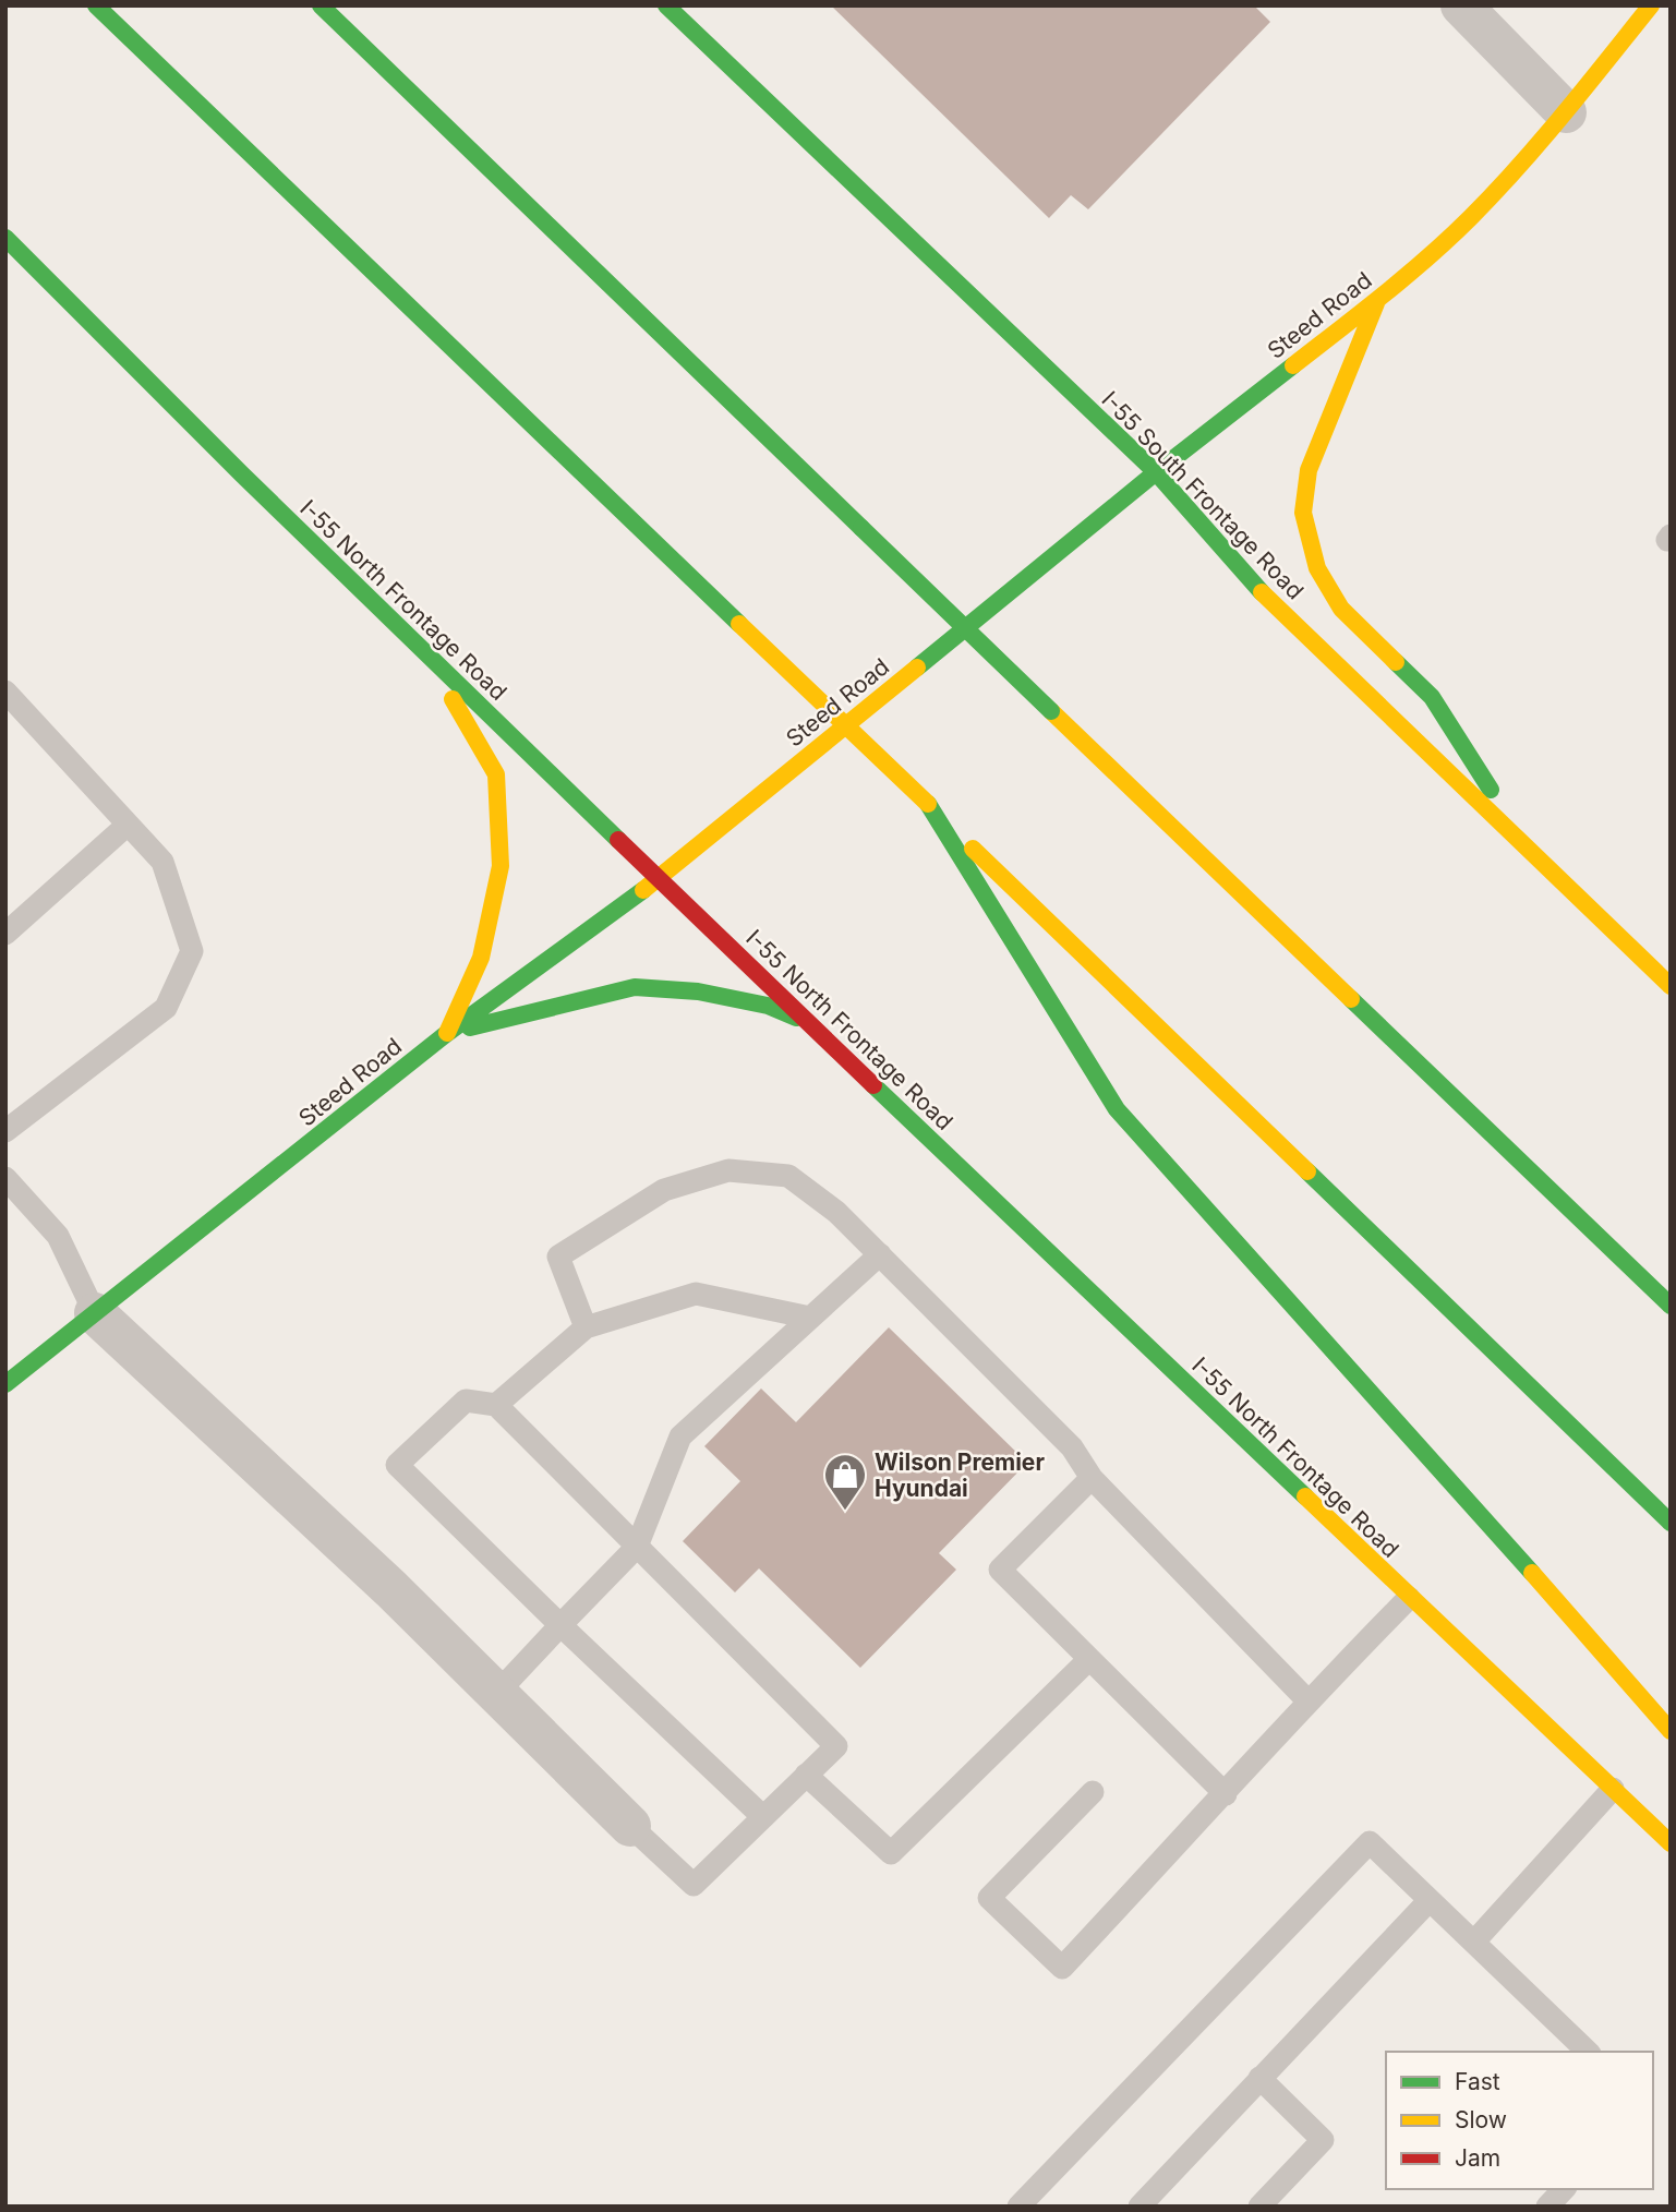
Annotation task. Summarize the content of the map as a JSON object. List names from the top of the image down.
{
  "streets": {
    "main road": ["Steed Road", "I-55 South Frontage Road", "I-55 North Frontage Road"]
  },
  "crossings": [
    ["Steed Road", "I-55 South Frontage Road"],
    ["Steed Road", "I-55 North Frontage Road"]
  ],
  "places": {
    "shop": ["Wilson Premier Hyundai"]
  },
  "legend": ["Fast", "Slow", "Jam"]
}
